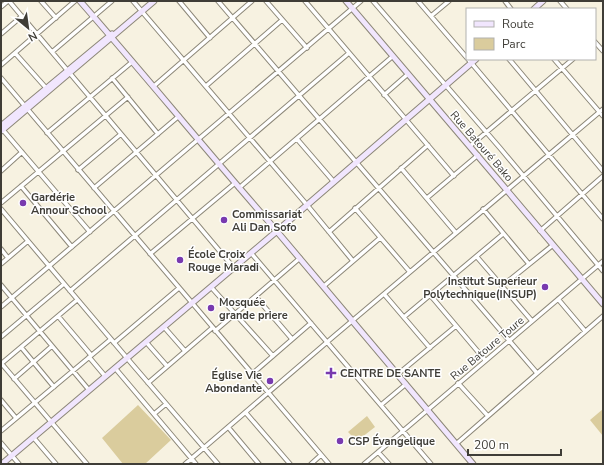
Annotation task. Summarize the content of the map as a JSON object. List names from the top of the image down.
{
  "streets": {
    "street": ["Rue Batouré Bako", "Rue Batoure Toure"]
  },
  "crossings": [
    ["Rue Batouré Bako", "Rue Batoure Toure"]
  ],
  "places": {
    "other": [
      "Gardérie Annour School",
      "Commissariat Ali Dan Sofo",
      "École Croix Rouge Maradi",
      "Institut Superieur Polytechnique(INSUP)",
      "Mosquée grande priere",
      "Église Vie Abondante",
      "CSP Évangelique"
    ],
    "health": ["CENTRE DE SANTE"]
  },
  "legend": ["Route", "Parc"],
  "scale_bar": "200 m",
  "north": "bottom right"
}
